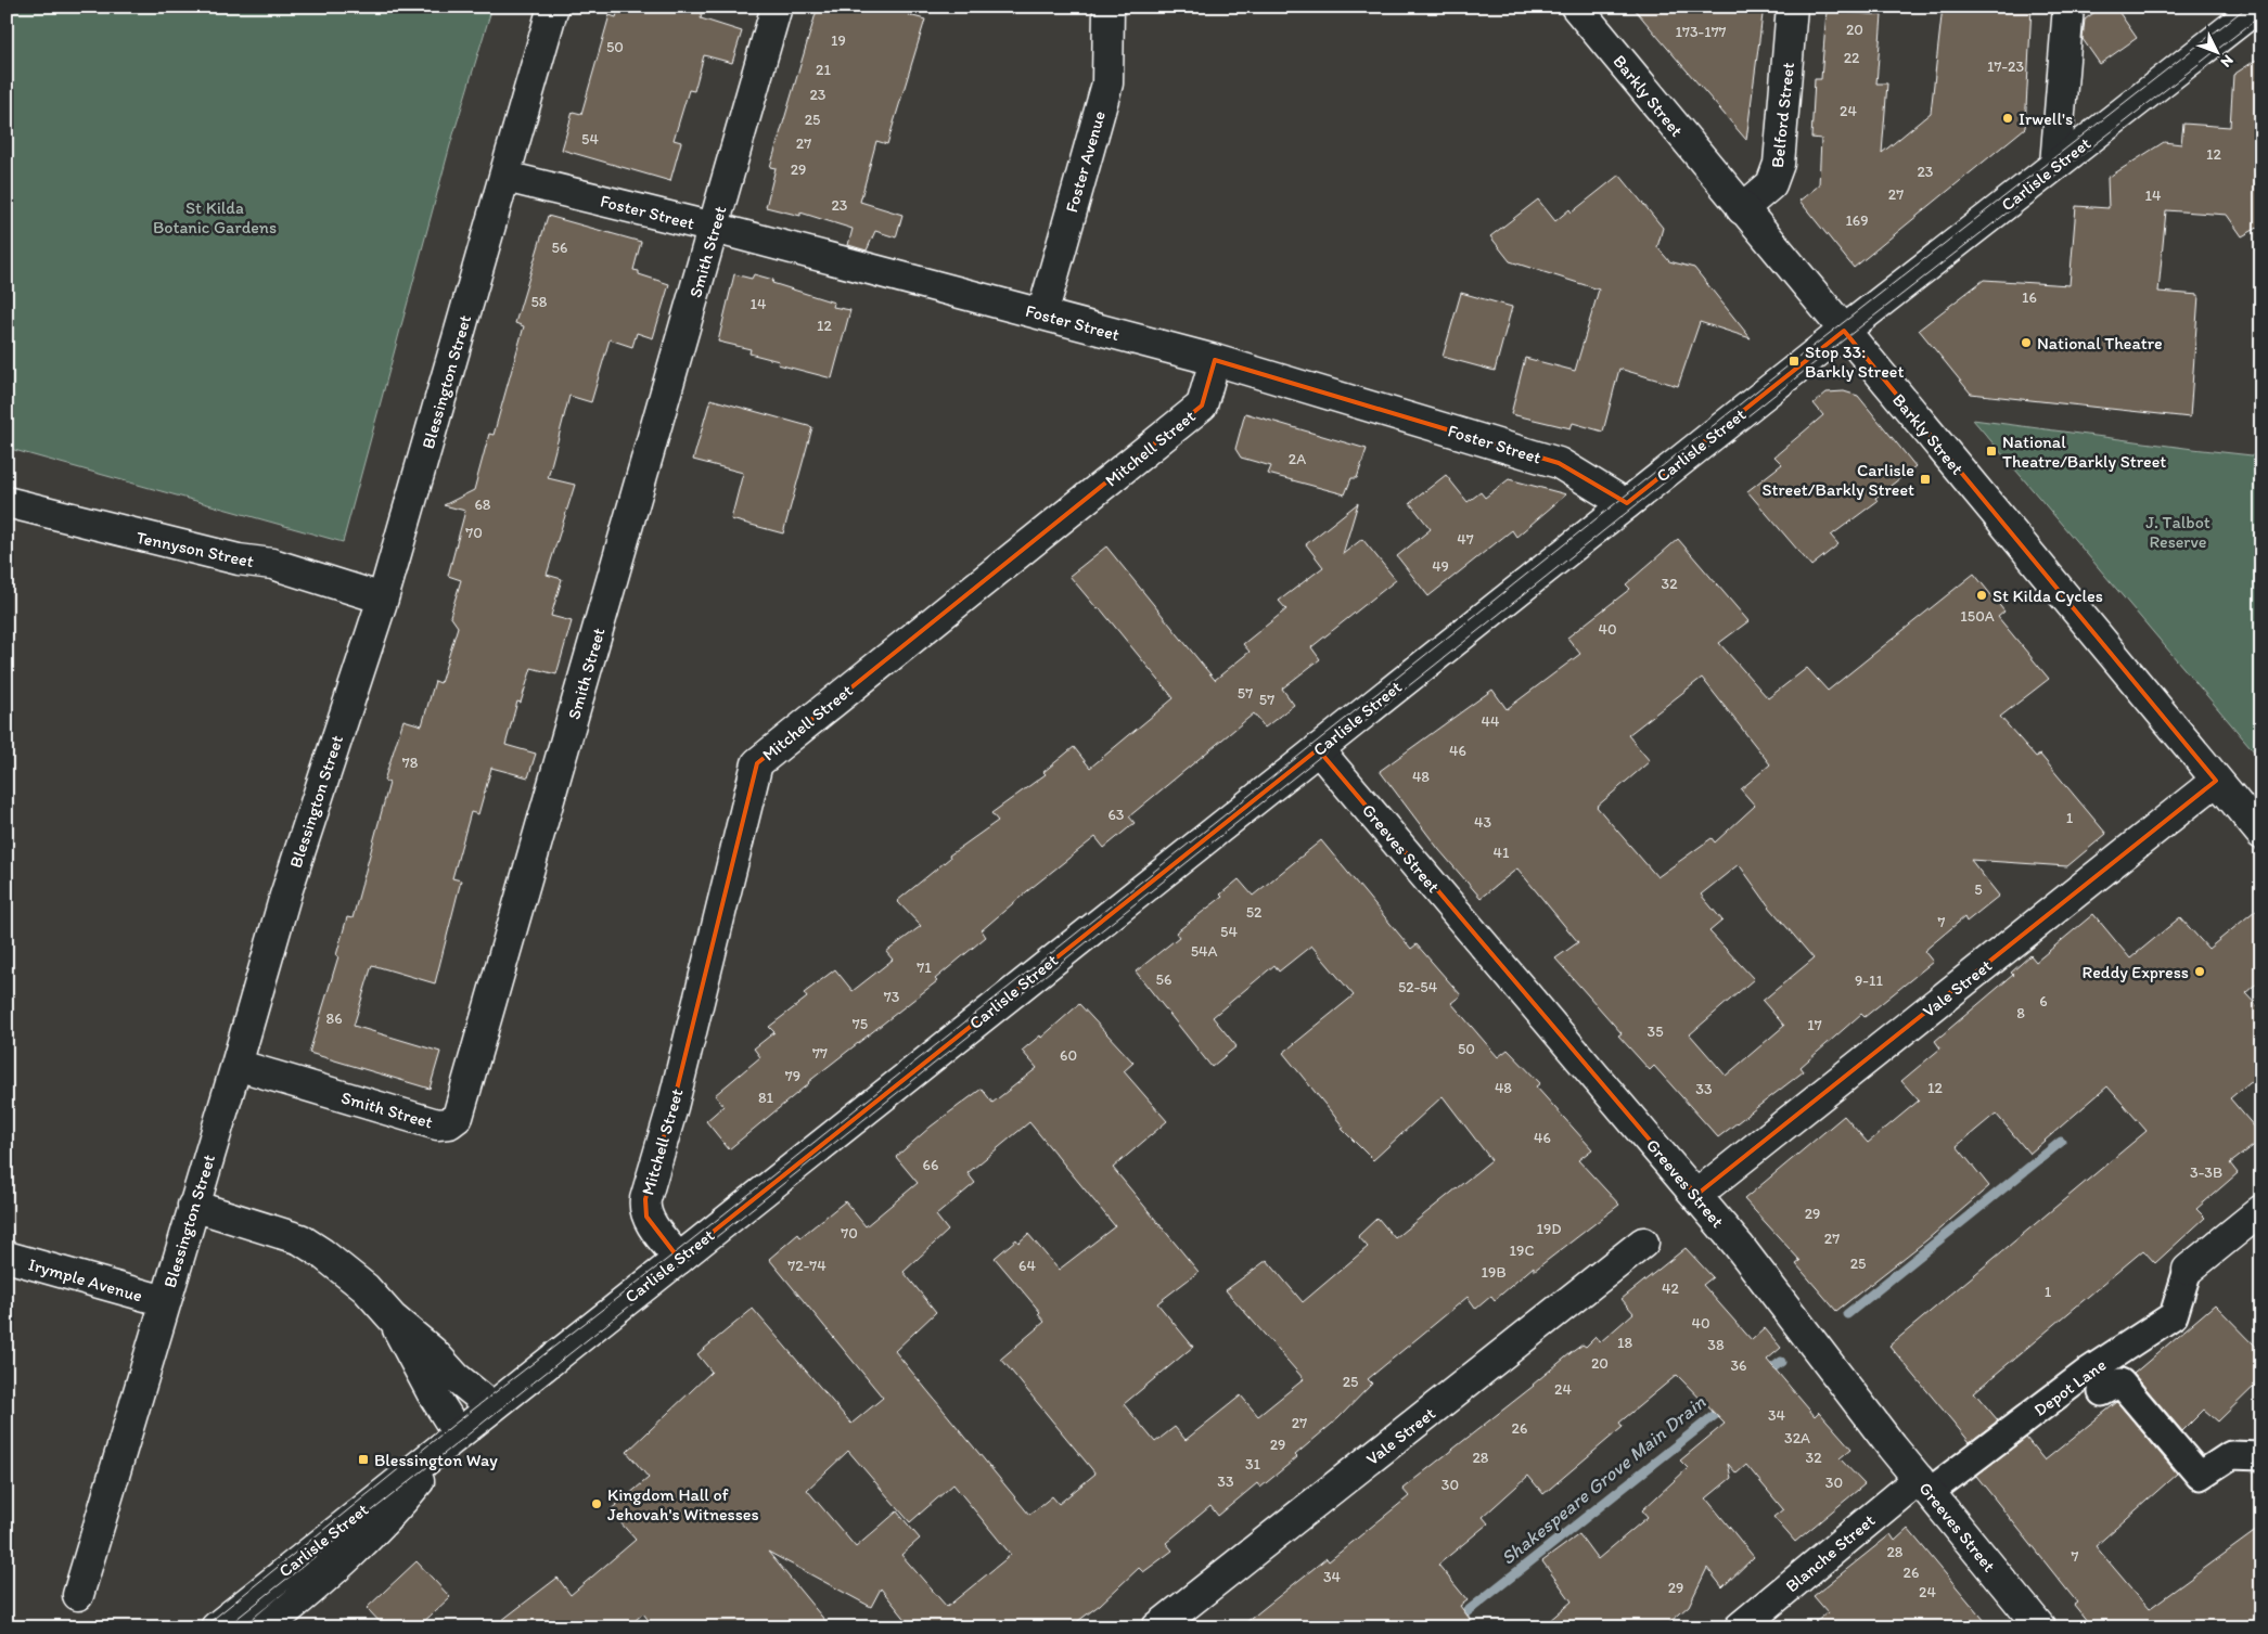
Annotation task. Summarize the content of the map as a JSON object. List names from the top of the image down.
{
  "streets": {
    "street": [
      "Barkly Street",
      "Belford Street",
      "Foster Avenue",
      "Carlisle Street",
      "Foster Street",
      "Smith Street",
      "Blessington Street",
      "Mitchell Street",
      "Tennyson Street",
      "Greeves Street",
      "Vale Street",
      "Irymple Avenue",
      "Depot Lane",
      "Blanche Street"
    ]
  },
  "crossings": [
    ["Barkly Street", "Belford Street"],
    ["Barkly Street", "Carlisle Street"],
    ["Barkly Street", "Vale Street"],
    ["Foster Avenue", "Foster Street"],
    ["Carlisle Street", "Foster Street"],
    ["Carlisle Street", "Mitchell Street"],
    ["Carlisle Street", "Greeves Street"],
    ["Foster Street", "Smith Street"],
    ["Foster Street", "Blessington Street"],
    ["Foster Street", "Mitchell Street"],
    ["Smith Street", "Blessington Street"],
    ["Blessington Street", "Tennyson Street"],
    ["Blessington Street", "Irymple Avenue"],
    ["Greeves Street", "Vale Street"],
    ["Greeves Street", "Depot Lane"],
    ["Greeves Street", "Blanche Street"],
    ["Depot Lane", "Blanche Street"]
  ],
  "water": ["Shakespeare Grove Main Drain"],
  "parks": ["St Kilda Botanic Gardens", "J. Talbot Reserve"],
  "places": {
    "other": [
      "Irwell's",
      "National Theatre",
      "St Kilda Cycles",
      "Reddy Express",
      "Kingdom Hall of Jehovah's Witnesses"
    ],
    "transit": [
      "Stop 33: Barkly Street",
      "National Theatre/Barkly Street",
      "Carlisle Street/Barkly Street",
      "Blessington Way"
    ]
  },
  "house_numbers": [
    "20",
    "173-177",
    "19",
    "50",
    "22",
    "17-23",
    "21",
    "23",
    "24",
    "25",
    "54",
    "27",
    "12",
    "29",
    "23",
    "27",
    "14",
    "23",
    "169",
    "56",
    "16",
    "58",
    "14",
    "12",
    "2A",
    "68",
    "70",
    "47",
    "49",
    "32",
    "150A",
    "40",
    "57",
    "57",
    "44",
    "46",
    "78",
    "48",
    "63",
    "1",
    "43",
    "41",
    "5",
    "52",
    "7",
    "54",
    "54A",
    "71",
    "56",
    "9-11",
    "52-54",
    "73",
    "6",
    "8",
    "86",
    "75",
    "17",
    "35",
    "50",
    "77",
    "60",
    "79",
    "48",
    "12",
    "33",
    "81",
    "46",
    "66",
    "3-3B",
    "29",
    "19D",
    "70",
    "27",
    "19C",
    "25",
    "72-74",
    "64",
    "19B",
    "42",
    "1",
    "40",
    "18",
    "38",
    "20",
    "36",
    "25",
    "24",
    "34",
    "27",
    "26",
    "32A",
    "29",
    "28",
    "32",
    "31",
    "33",
    "30",
    "30",
    "28",
    "7",
    "26",
    "34",
    "29",
    "24"
  ],
  "north": "bottom right"
}
